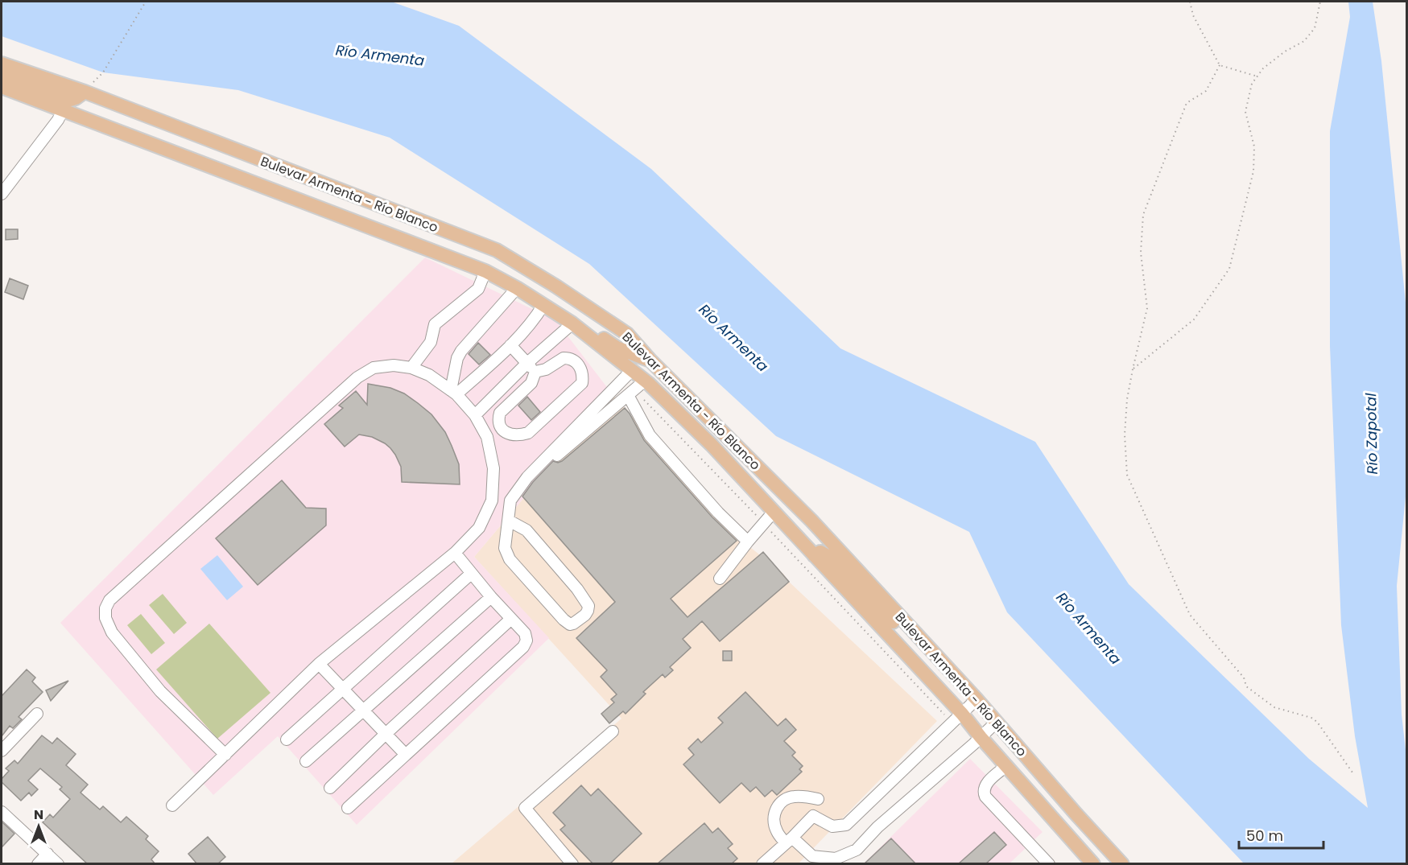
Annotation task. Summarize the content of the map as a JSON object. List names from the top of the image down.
{
  "streets": {
    "main road": ["Bulevar Armenta - Río Blanco"]
  },
  "water": ["Río Armenta", "Río Zapotal"],
  "scale_bar": "50 m",
  "north": "top"
}
